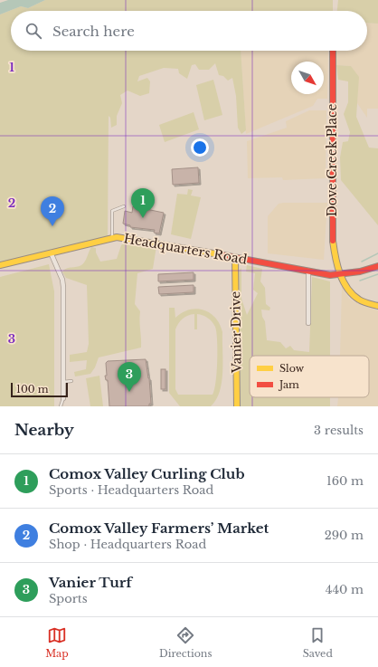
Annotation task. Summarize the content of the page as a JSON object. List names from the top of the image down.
{
  "streets": {
    "street": ["Dove Creek Place", "Headquarters Road", "Vanier Drive"]
  },
  "crossings": [
    ["Dove Creek Place", "Headquarters Road"],
    ["Headquarters Road", "Vanier Drive"]
  ],
  "legend": ["Slow", "Jam"],
  "scale_bar": "100 m",
  "north": "bottom right",
  "page": {
    "search": "Search here",
    "pins": ["1", "2", "3"],
    "scale": "100 m",
    "heading": ["Nearby", "3 results"],
    "list": [
      {
        "mark": "1",
        "name": "Comox Valley Curling Club",
        "note": "Sports · Headquarters Road",
        "value": "160 m"
      },
      {
        "mark": "2",
        "name": "Comox Valley Farmers’ Market",
        "note": "Shop · Headquarters Road",
        "value": "290 m"
      },
      {
        "mark": "3",
        "name": "Vanier Turf",
        "note": "Sports",
        "value": "440 m"
      }
    ],
    "nav": ["Map", "Directions", "Saved"]
  },
  "grid": {
    "rows": ["1", "2", "3"]
  }
}
